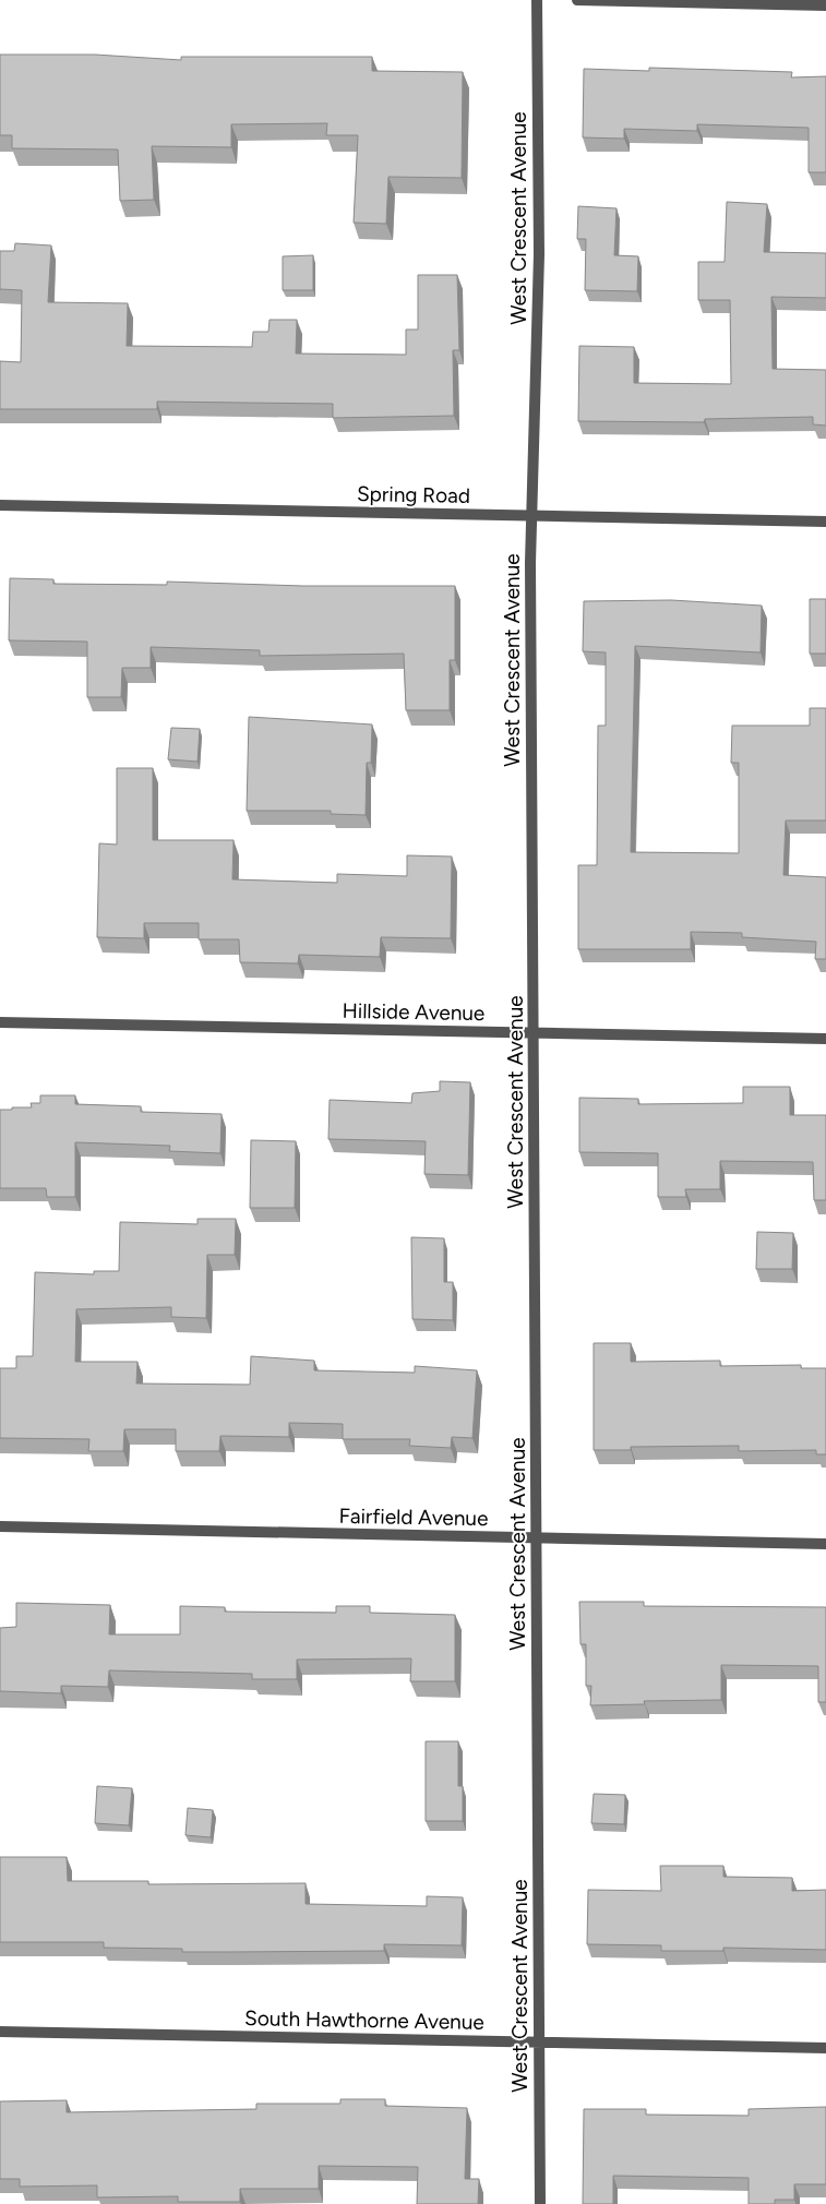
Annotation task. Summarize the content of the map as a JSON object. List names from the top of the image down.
{
  "streets": {
    "street": [
      "West Crescent Avenue",
      "Spring Road",
      "Hillside Avenue",
      "Fairfield Avenue",
      "South Hawthorne Avenue"
    ]
  },
  "crossings": [
    ["West Crescent Avenue", "Spring Road"],
    ["West Crescent Avenue", "Hillside Avenue"],
    ["West Crescent Avenue", "Fairfield Avenue"],
    ["West Crescent Avenue", "South Hawthorne Avenue"]
  ]
}
